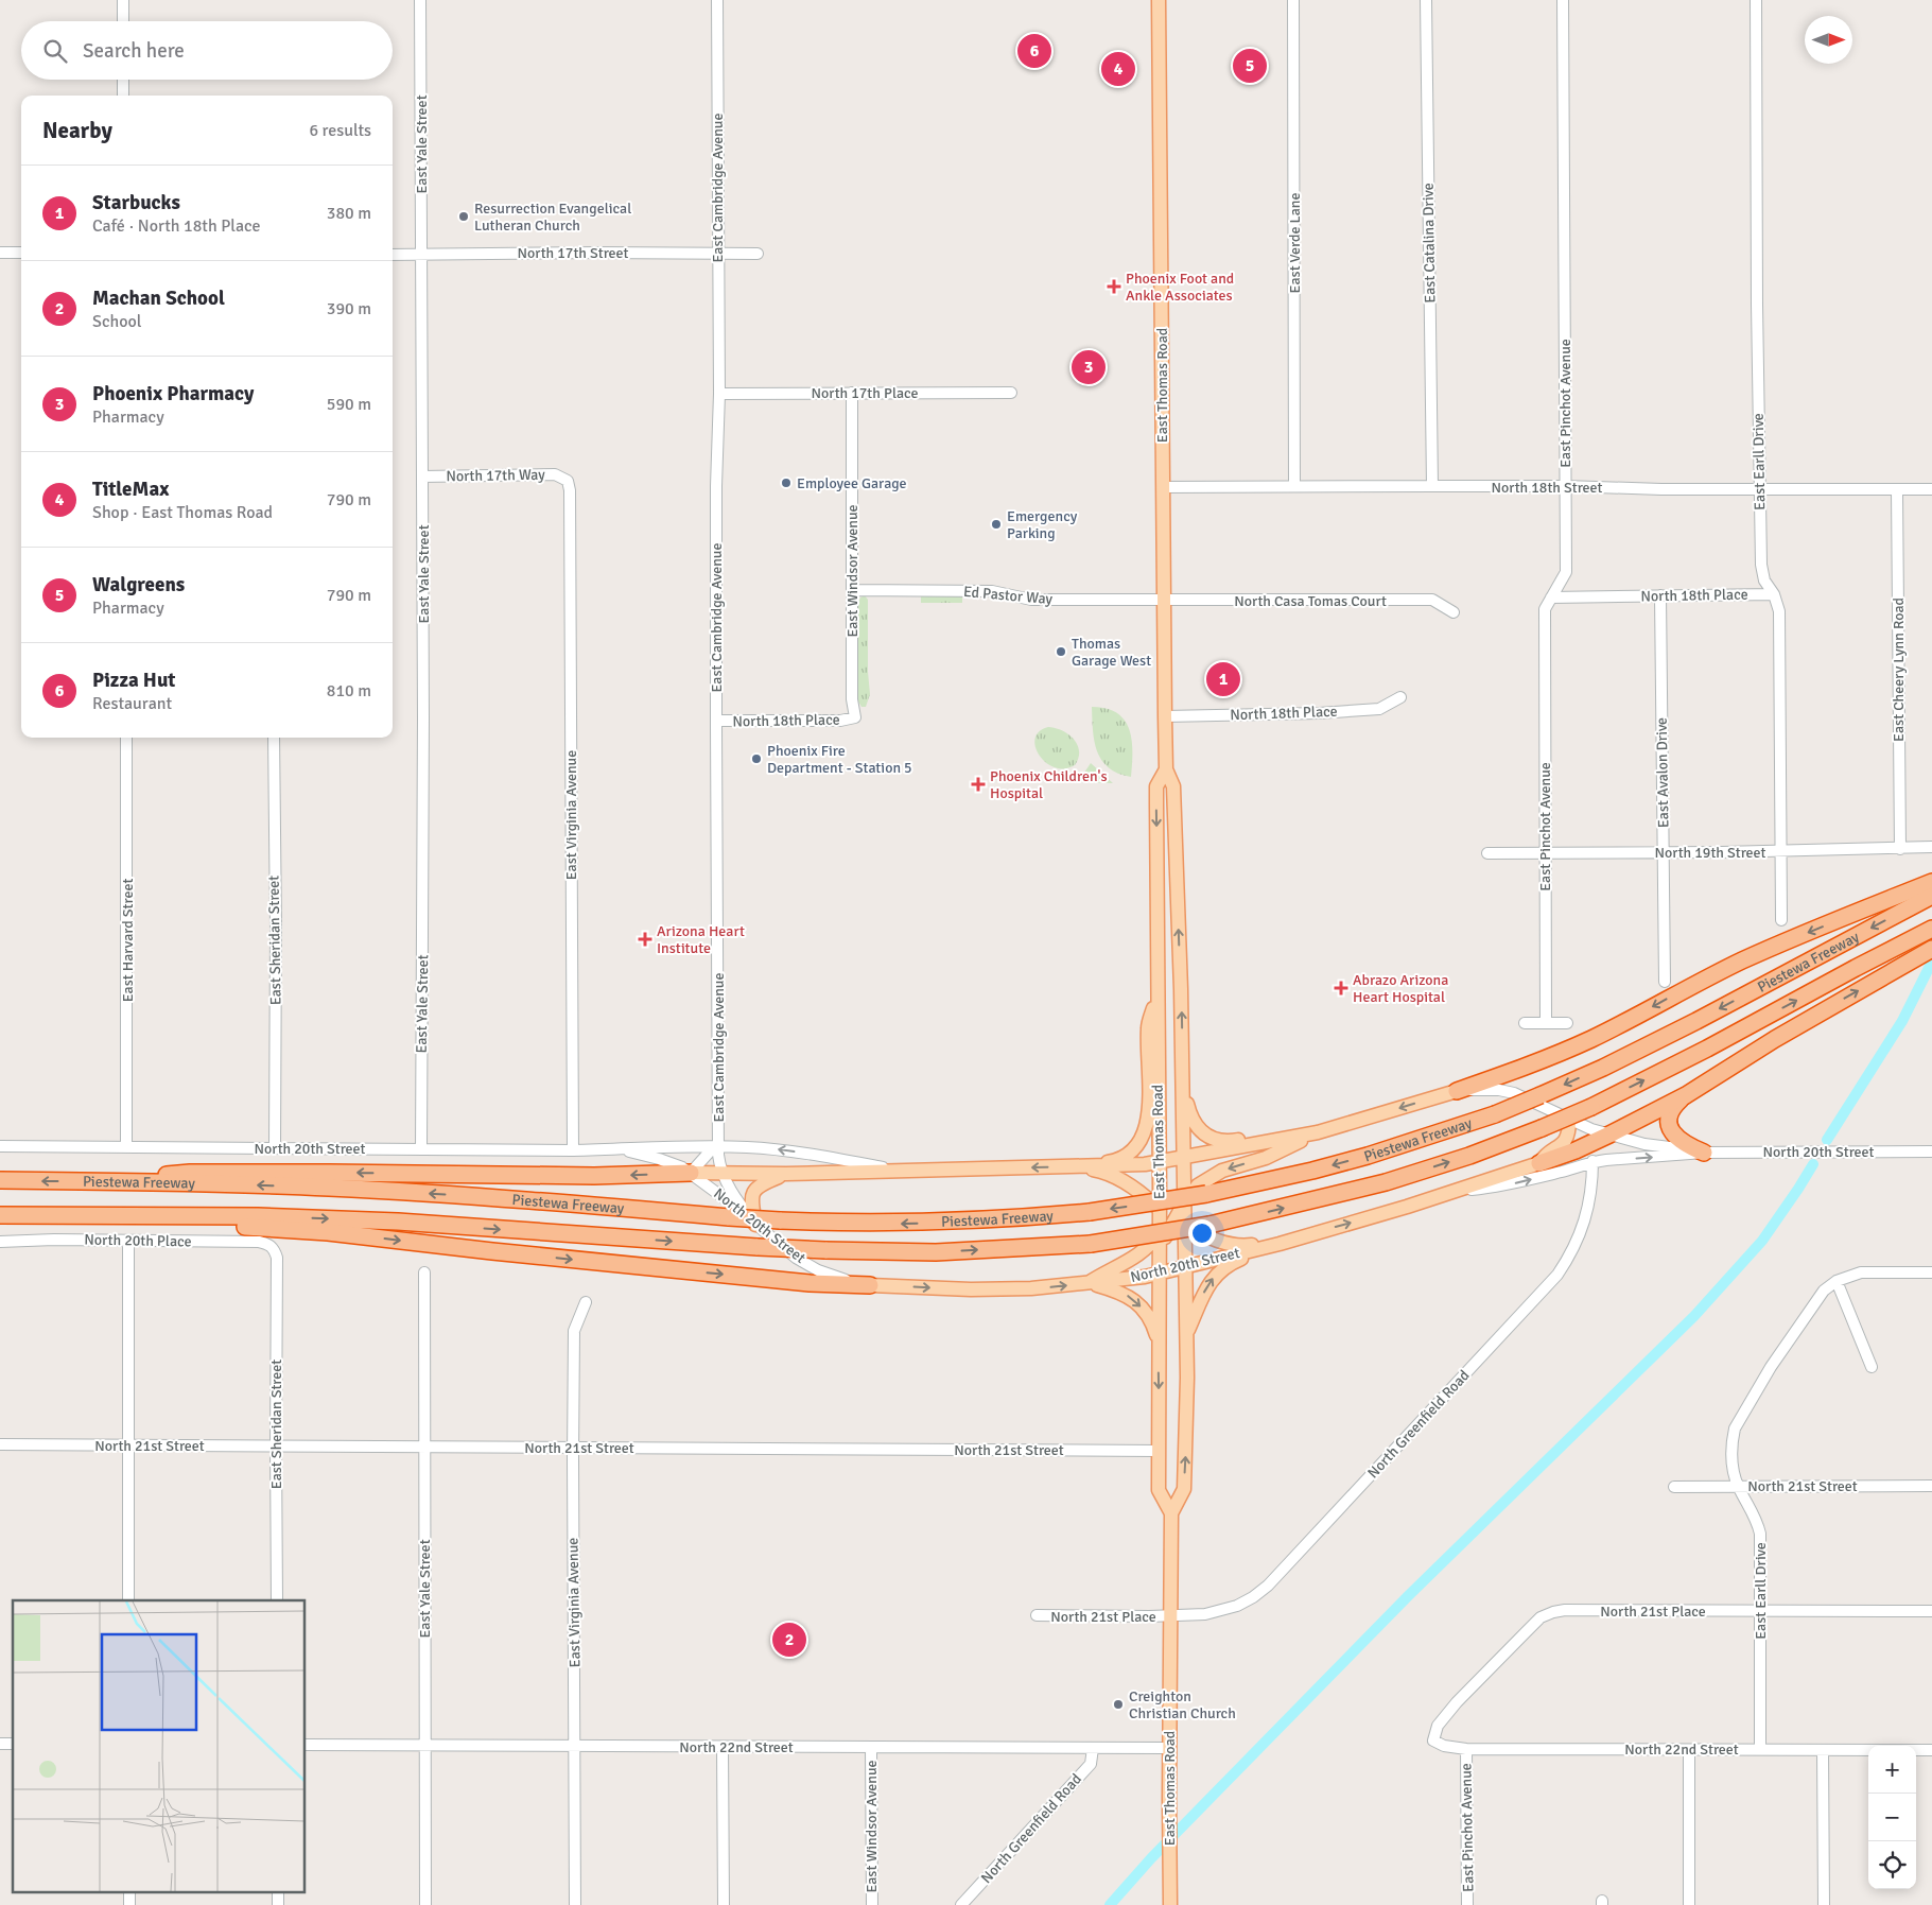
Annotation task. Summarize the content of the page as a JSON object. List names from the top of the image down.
{
  "streets": {
    "highway": ["Piestewa Freeway"],
    "main road": ["East Thomas Road", "North 20th Street"],
    "street": [
      "East Yale Street",
      "East Cambridge Avenue",
      "East Verde Lane",
      "East Catalina Drive",
      "North 17th Street",
      "North 17th Place",
      "East Pinchot Avenue",
      "East Earll Drive",
      "North 17th Way",
      "North 18th Street",
      "East Windsor Avenue",
      "Ed Pastor Way",
      "North 18th Place",
      "North Casa Tomas Court",
      "East Cheery Lynn Road",
      "East Avalon Drive",
      "East Virginia Avenue",
      "North 19th Street",
      "East Harvard Street",
      "East Sheridan Street",
      "North 20th Place",
      "North Greenfield Road",
      "North 21st Street",
      "North 21st Place",
      "North 22nd Street"
    ]
  },
  "crossings": [
    ["East Yale Street", "North 17th Street"],
    ["East Yale Street", "North 17th Way"],
    ["East Yale Street", "North 20th Street"],
    ["East Yale Street", "North 21st Street"],
    ["East Yale Street", "North 22nd Street"],
    ["East Cambridge Avenue", "North 17th Street"],
    ["East Cambridge Avenue", "North 17th Place"],
    ["East Cambridge Avenue", "North 18th Place"],
    ["East Cambridge Avenue", "North 20th Street"],
    ["East Verde Lane", "North 18th Street"],
    ["East Catalina Drive", "North 18th Street"],
    ["East Thomas Road", "North 18th Street"],
    ["East Thomas Road", "Ed Pastor Way"],
    ["East Thomas Road", "North 18th Place"],
    ["East Thomas Road", "North Casa Tomas Court"],
    ["East Thomas Road", "North 20th Street"],
    ["East Thomas Road", "North Greenfield Road"],
    ["East Thomas Road", "North 21st Street"],
    ["East Thomas Road", "North 21st Place"],
    ["East Thomas Road", "North 22nd Street"],
    ["North 17th Place", "East Windsor Avenue"],
    ["East Pinchot Avenue", "North 18th Street"],
    ["East Pinchot Avenue", "North 18th Place"],
    ["East Pinchot Avenue", "North 19th Street"],
    ["East Pinchot Avenue", "North 22nd Street"],
    ["East Earll Drive", "North 18th Street"],
    ["East Earll Drive", "North 18th Place"],
    ["East Earll Drive", "North 19th Street"],
    ["East Earll Drive", "North 21st Street"],
    ["East Earll Drive", "North 21st Place"],
    ["East Earll Drive", "North 22nd Street"],
    ["North 17th Way", "East Virginia Avenue"],
    ["North 18th Street", "East Cheery Lynn Road"],
    ["East Windsor Avenue", "Ed Pastor Way"],
    ["East Windsor Avenue", "North 18th Place"],
    ["East Windsor Avenue", "North 22nd Street"],
    ["Ed Pastor Way", "North Casa Tomas Court"],
    ["North 18th Place", "East Avalon Drive"],
    ["East Cheery Lynn Road", "North 19th Street"],
    ["East Avalon Drive", "North 19th Street"],
    ["East Virginia Avenue", "North 20th Street"],
    ["East Virginia Avenue", "North 21st Street"],
    ["East Virginia Avenue", "North 22nd Street"],
    ["East Harvard Street", "North 20th Street"],
    ["East Sheridan Street", "North 20th Street"],
    ["East Sheridan Street", "North 20th Place"],
    ["East Sheridan Street", "North 21st Street"],
    ["North 20th Street", "North Greenfield Road"],
    ["North Greenfield Road", "North 21st Place"],
    ["North Greenfield Road", "North 22nd Street"],
    ["North 21st Place", "North 22nd Street"]
  ],
  "places": {
    "other": [
      "Resurrection Evangelical Lutheran Church",
      "Employee Garage",
      "Emergency Parking",
      "Thomas Garage West",
      "Phoenix Fire Department - Station 5",
      "Creighton Christian Church"
    ],
    "health": [
      "Phoenix Foot and Ankle Associates",
      "Phoenix Children's Hospital",
      "Arizona Heart Institute",
      "Abrazo Arizona Heart Hospital"
    ]
  },
  "north": "right",
  "page": {
    "search": "Search here",
    "pins": [
      "6",
      "5",
      "4",
      "3",
      "1",
      "2"
    ],
    "heading": ["Nearby", "6 results"],
    "list": [
      {
        "mark": "1",
        "name": "Starbucks",
        "note": "Café · North 18th Place",
        "value": "380 m"
      },
      {
        "mark": "2",
        "name": "Machan School",
        "note": "School",
        "value": "390 m"
      },
      {
        "mark": "3",
        "name": "Phoenix Pharmacy",
        "note": "Pharmacy",
        "value": "590 m"
      },
      {
        "mark": "4",
        "name": "TitleMax",
        "note": "Shop · East Thomas Road",
        "value": "790 m"
      },
      {
        "mark": "5",
        "name": "Walgreens",
        "note": "Pharmacy",
        "value": "790 m"
      },
      {
        "mark": "6",
        "name": "Pizza Hut",
        "note": "Restaurant",
        "value": "810 m"
      }
    ],
    "map_buttons": ["+", "−"]
  }
}
